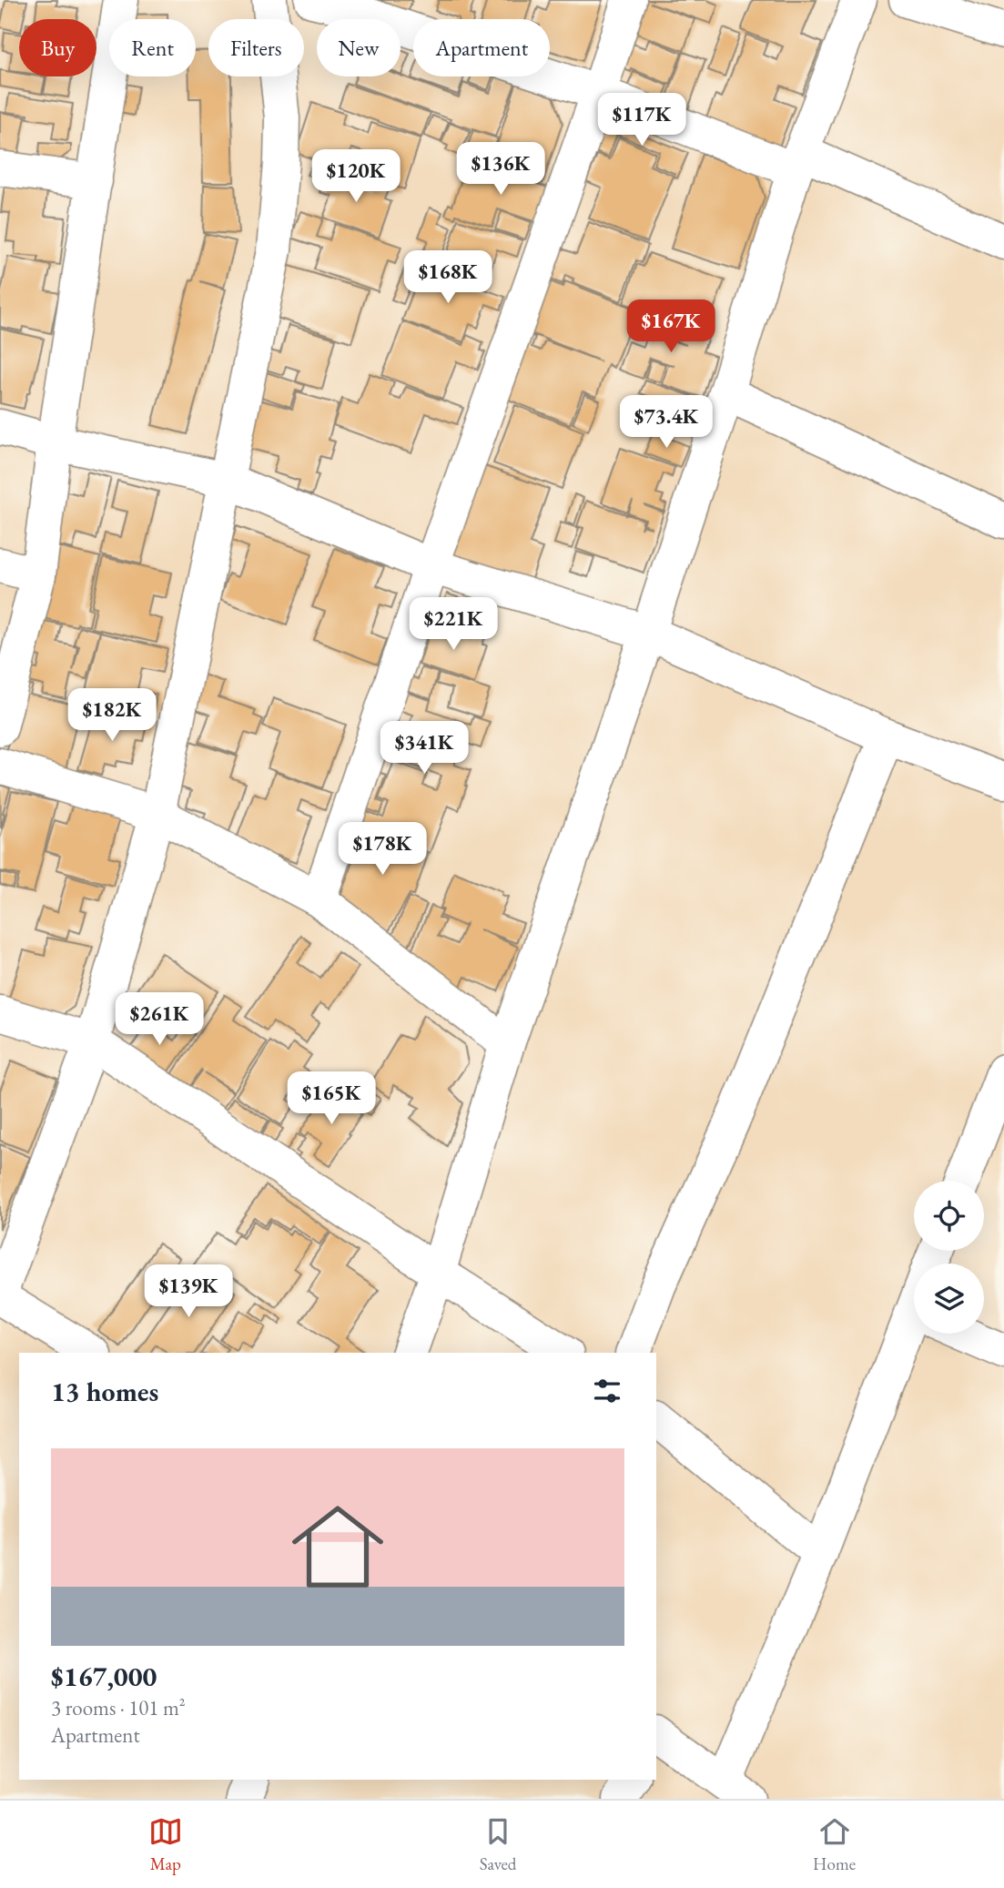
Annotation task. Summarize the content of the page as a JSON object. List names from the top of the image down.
{
  "page": {
    "chip": [
      "Buy",
      "Rent",
      "Filters",
      "New",
      "Apartment"
    ],
    "price": [
      "$117K",
      "$136K",
      "$120K",
      "$168K",
      "$167K",
      "$73.4K",
      "$221K",
      "$182K",
      "$341K",
      "$178K",
      "$261K",
      "$165K",
      "$139K"
    ],
    "heading": "13 homes",
    "list": [
      {
        "name": "$167,000",
        "note": "3 rooms · 101 m² · Apartment"
      }
    ],
    "tabs": ["Map", "Saved", "Home"]
  }
}
